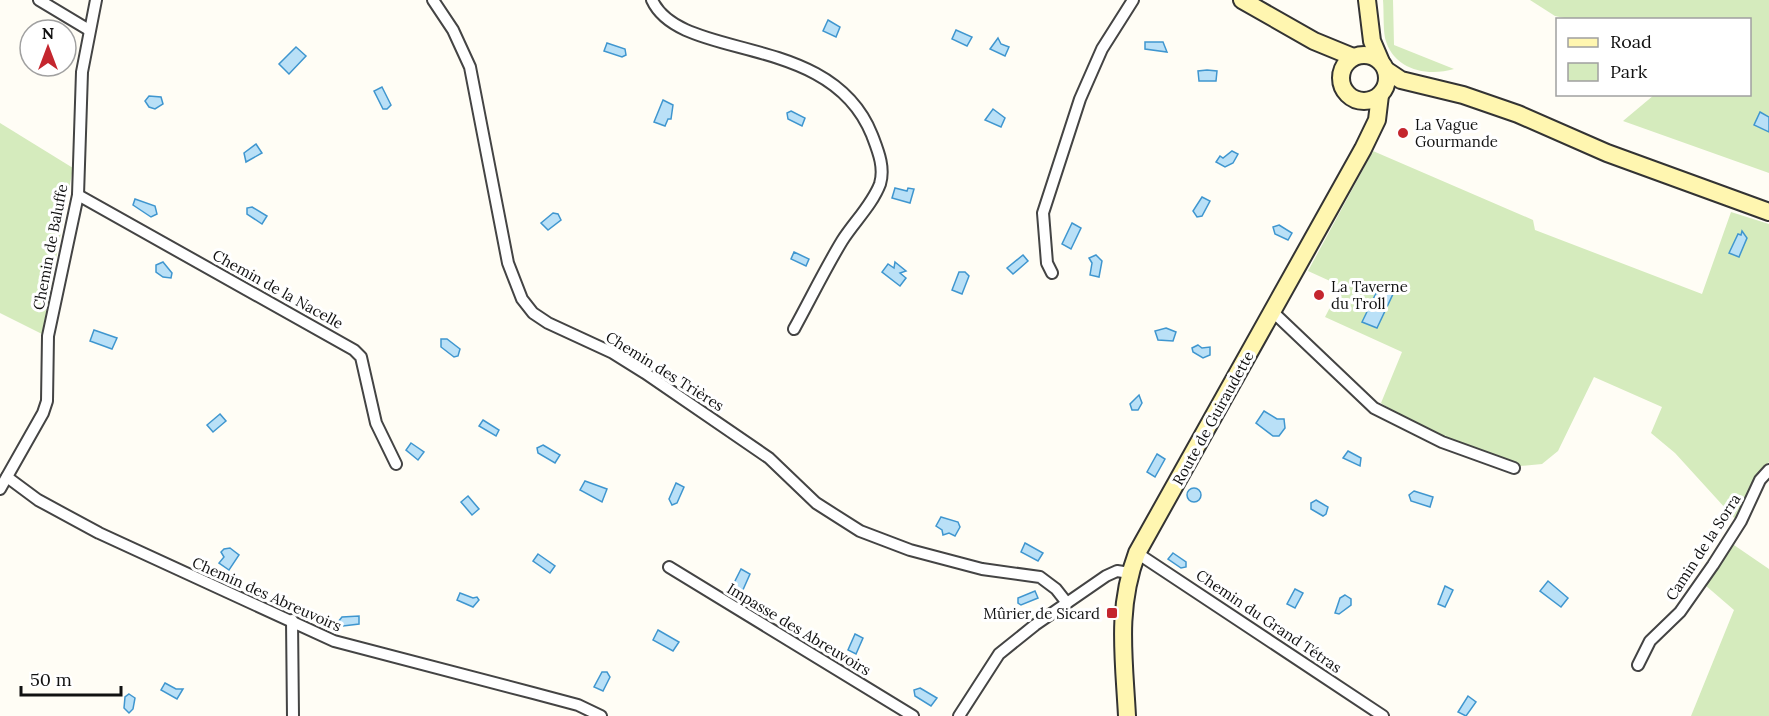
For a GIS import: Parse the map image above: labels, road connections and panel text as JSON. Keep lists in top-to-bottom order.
{
  "streets": {
    "street": [
      "Chemin de Baluffe",
      "Chemin de la Nacelle",
      "Chemin des Trières",
      "Route de Guiraudette",
      "Camin de la Sorra",
      "Chemin des Abreuvoirs",
      "Chemin du Grand Tétras",
      "Impasse des Abreuvoirs"
    ]
  },
  "crossings": [
    ["Chemin de Baluffe", "Chemin de la Nacelle"],
    ["Chemin de Baluffe", "Chemin des Abreuvoirs"],
    ["Route de Guiraudette", "Chemin du Grand Tétras"]
  ],
  "places": {
    "other": ["La Vague Gourmande", "La Taverne du Troll"],
    "transit": ["Mûrier de Sicard"]
  },
  "legend": ["Road", "Park"],
  "scale_bar": "50 m",
  "north": "top"
}
